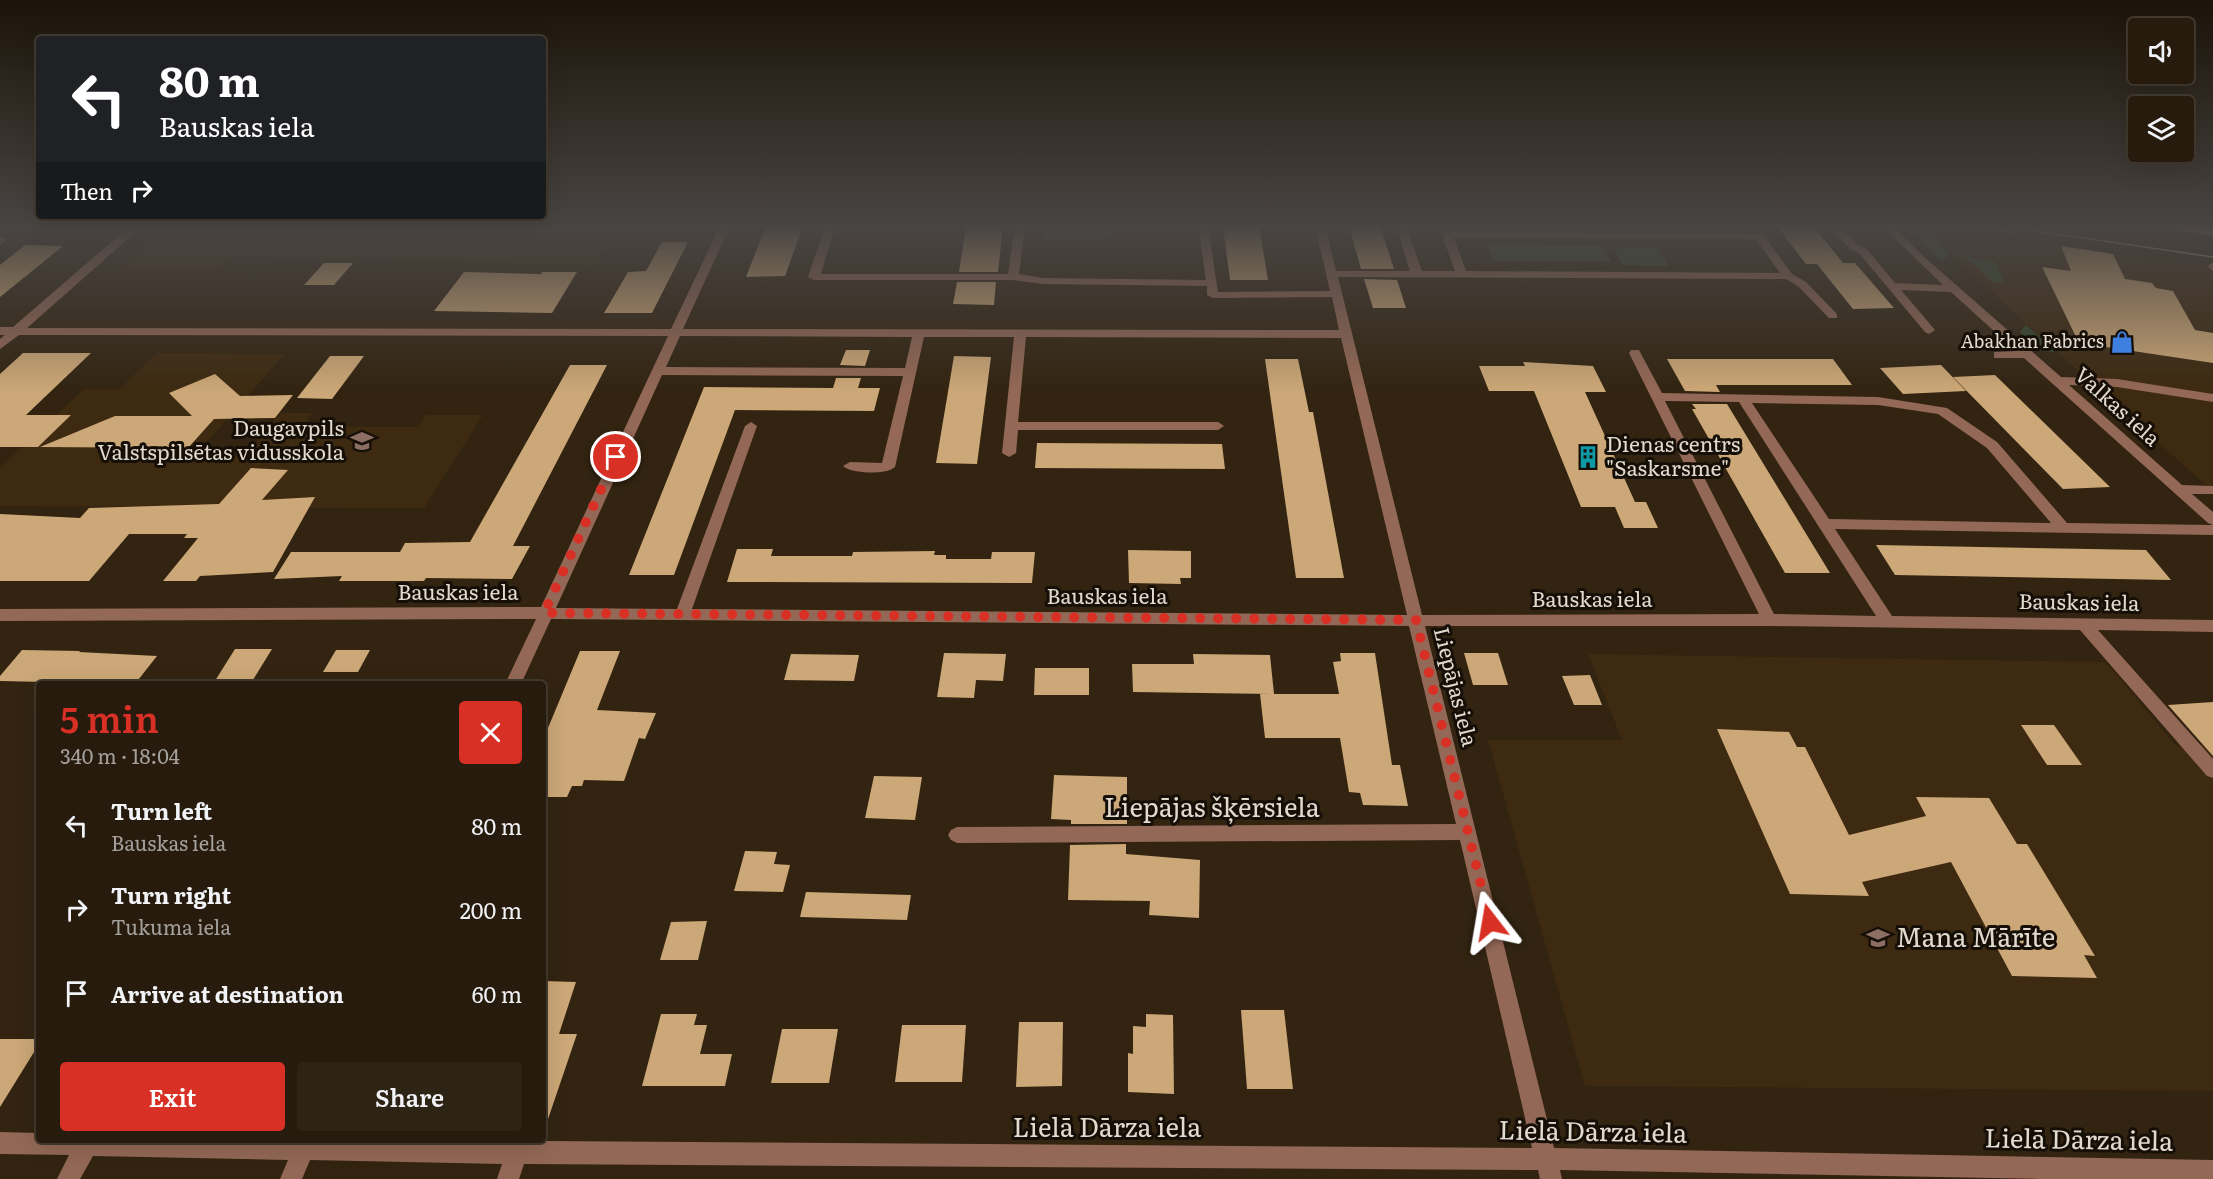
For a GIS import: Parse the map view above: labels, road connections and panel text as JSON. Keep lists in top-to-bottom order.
{
  "streets": {
    "street": [
      "Valkas iela",
      "Bauskas iela",
      "Liepājas iela",
      "Liepājas šķērsiela",
      "Lielā Dārza iela"
    ]
  },
  "crossings": [
    ["Bauskas iela", "Liepājas iela"],
    ["Liepājas iela", "Liepājas šķērsiela"],
    ["Liepājas iela", "Lielā Dārza iela"]
  ],
  "places": {
    "shop": ["Abakhan Fabrics"],
    "school or university": ["Daugavpils Valstspilsētas vidusskola", "Mana Mārīte"],
    "building": ["Dienas centrs \"Saskarsme\""]
  },
  "page": {
    "turn": ["80 m", "Bauskas iela"],
    "then": "Then",
    "heading": ["5 min", "340 m · 18:04"],
    "list": [
      {
        "name": "Turn left",
        "note": "Bauskas iela",
        "value": "80 m"
      },
      {
        "name": "Turn right",
        "note": "Tukuma iela",
        "value": "200 m"
      },
      {
        "name": "Arrive at destination",
        "value": "60 m"
      }
    ],
    "buttons": ["Exit", "Share"]
  }
}
